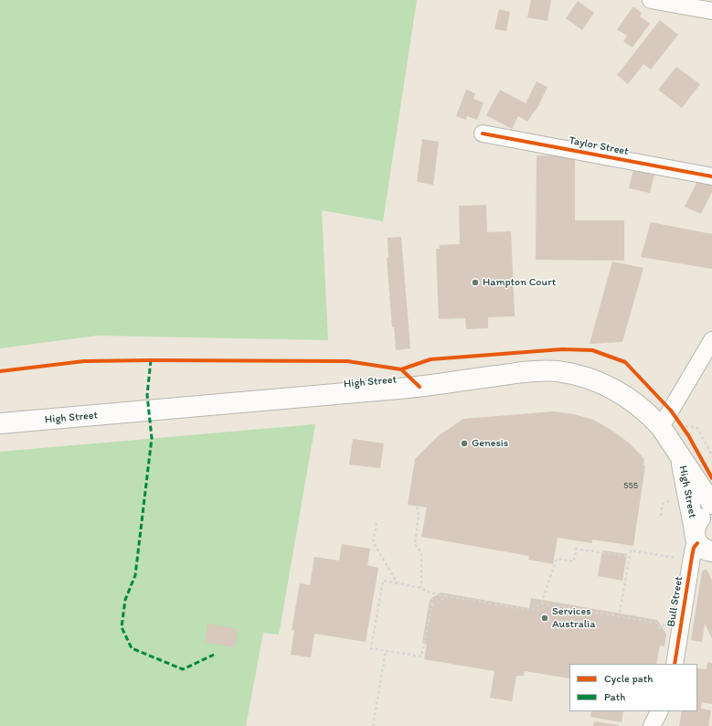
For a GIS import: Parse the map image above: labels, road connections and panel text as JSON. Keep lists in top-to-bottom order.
{
  "streets": {
    "main road": ["High Street"],
    "street": ["Taylor Street", "Bull Street"]
  },
  "crossings": [
    ["High Street", "Bull Street"]
  ],
  "places": ["Hampton Court", "Genesis", "Services Australia"],
  "house_numbers": ["555"],
  "legend": ["Cycle path", "Path"]
}
